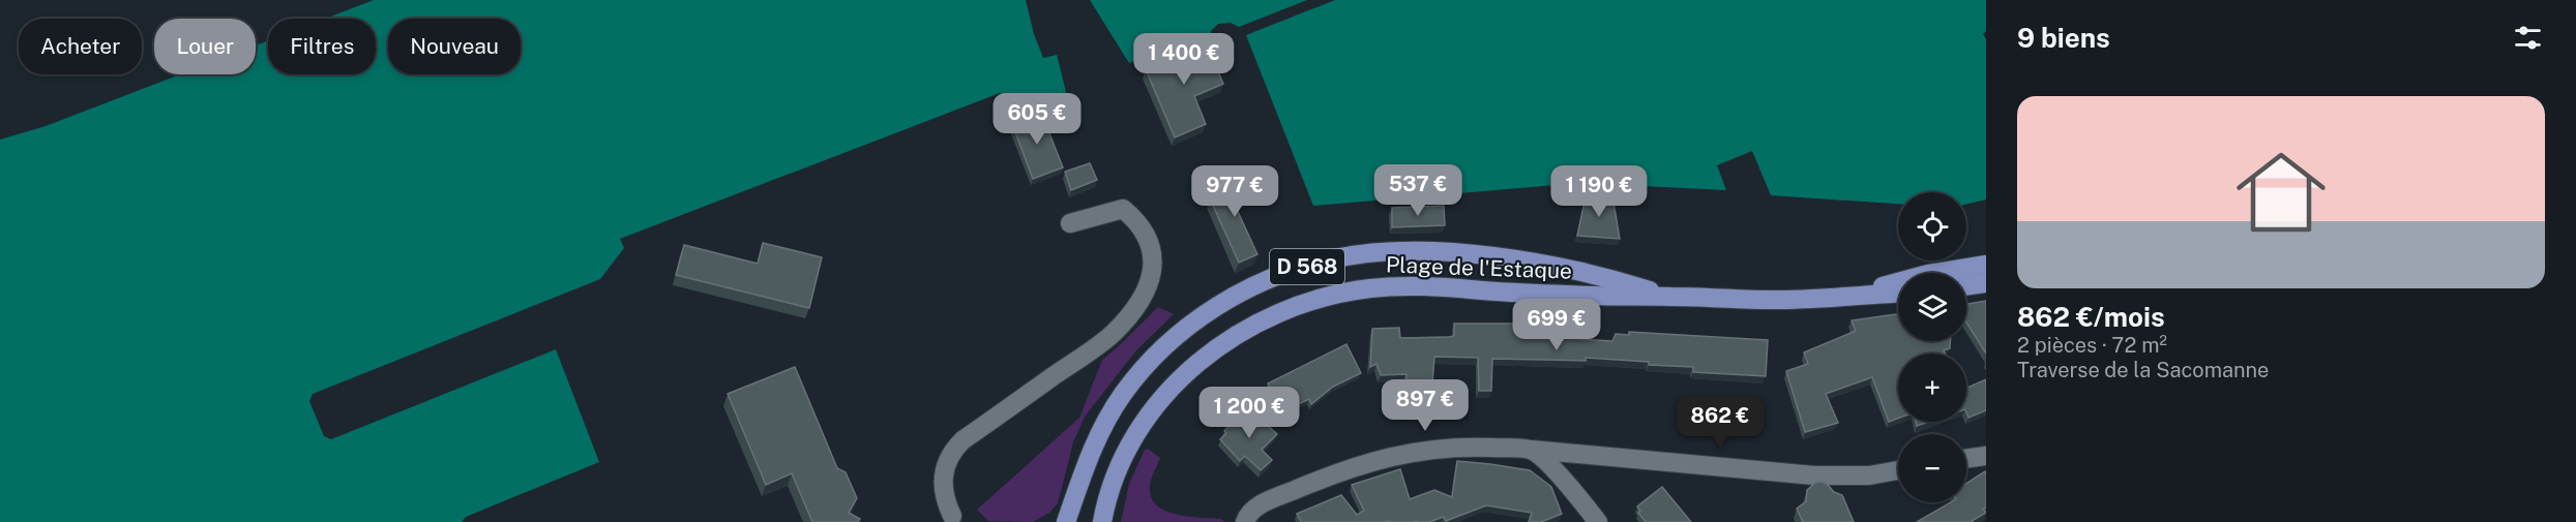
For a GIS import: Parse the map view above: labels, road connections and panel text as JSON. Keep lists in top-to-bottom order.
{
  "streets": {
    "main road": ["D 568", "Plage de l'Estaque"]
  },
  "page": {
    "heading": "9 biens",
    "chip": [
      "Acheter",
      "Louer",
      "Filtres",
      "Nouveau"
    ],
    "price": [
      "1 400 €",
      "605 €",
      "537 €",
      "977 €",
      "1 190 €",
      "699 €",
      "897 €",
      "1 200 €",
      "862 €"
    ],
    "list": [
      {
        "name": "862 €/mois",
        "note": "2 pièces · 72 m² · Traverse de la Sacomanne"
      }
    ],
    "map_buttons": ["+", "−"]
  }
}
